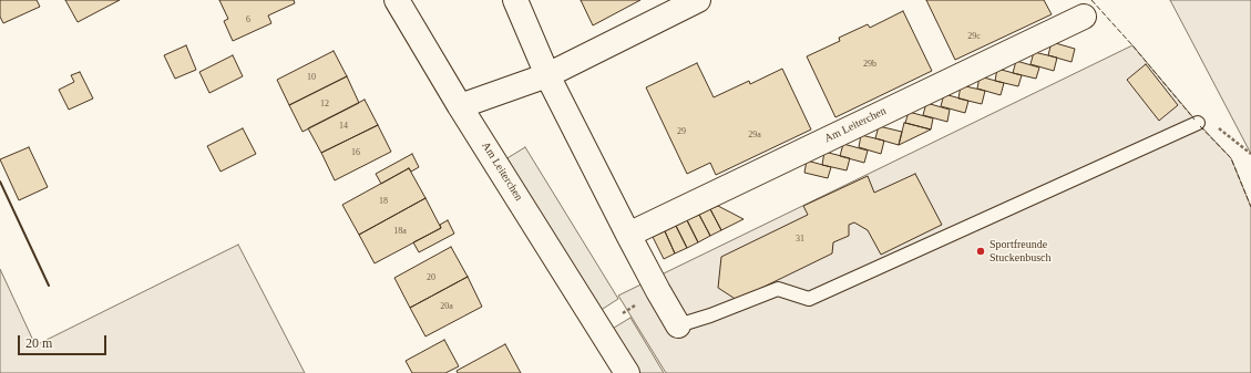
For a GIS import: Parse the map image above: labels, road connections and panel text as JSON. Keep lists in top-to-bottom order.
{
  "streets": {
    "street": ["Am Leiterchen"]
  },
  "places": ["Sportfreunde Stuckenbusch"],
  "house_numbers": [
    "6",
    "29c",
    "29b",
    "10",
    "12",
    "14",
    "29",
    "29a",
    "16",
    "18",
    "18a",
    "31",
    "20",
    "20a"
  ],
  "scale_bar": "20 m"
}
